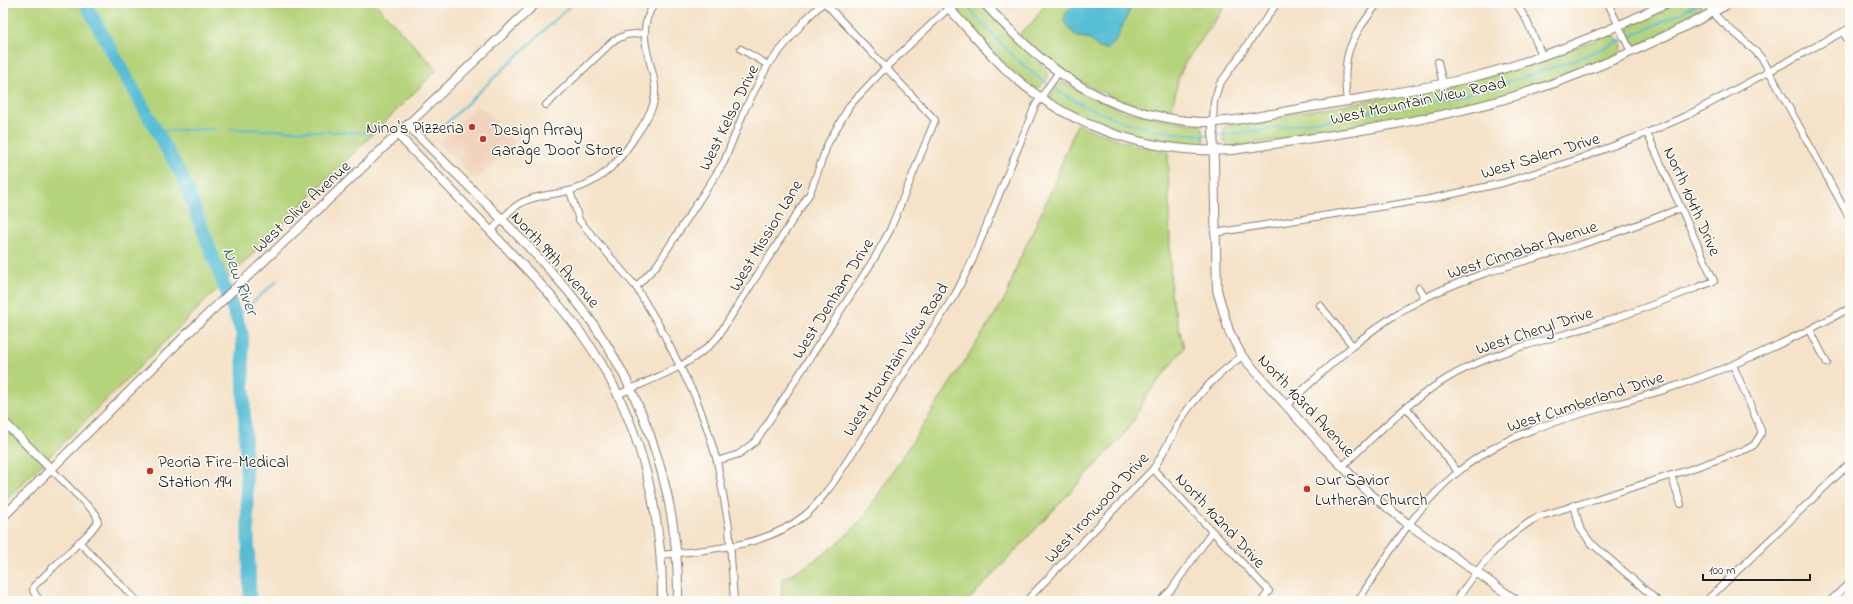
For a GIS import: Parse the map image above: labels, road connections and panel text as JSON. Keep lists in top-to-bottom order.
{
  "streets": {
    "street": [
      "West Mountain View Road",
      "West Kelso Drive",
      "West Salem Drive",
      "North 104th Drive",
      "West Olive Avenue",
      "West Mission Lane",
      "West Cinnabar Avenue",
      "North 99th Avenue",
      "West Denham Drive",
      "West Cheryl Drive",
      "West Cumberland Drive",
      "North 103rd Avenue",
      "West Ironwood Drive",
      "North 102nd Drive"
    ]
  },
  "crossings": [
    ["West Mountain View Road", "North 99th Avenue"],
    ["West Mountain View Road", "North 103rd Avenue"],
    ["West Salem Drive", "North 104th Drive"],
    ["West Salem Drive", "North 103rd Avenue"],
    ["North 104th Drive", "West Cinnabar Avenue"],
    ["North 104th Drive", "West Cheryl Drive"],
    ["West Olive Avenue", "North 99th Avenue"],
    ["West Mission Lane", "North 99th Avenue"],
    ["West Mission Lane", "West Denham Drive"],
    ["West Cinnabar Avenue", "North 103rd Avenue"],
    ["West Cheryl Drive", "North 103rd Avenue"],
    ["West Cumberland Drive", "North 103rd Avenue"],
    ["North 103rd Avenue", "West Ironwood Drive"],
    ["West Ironwood Drive", "North 102nd Drive"]
  ],
  "water": ["New River"],
  "places": [
    "Nino's Pizzeria",
    "Design Array Garage Door Store",
    "Peoria Fire-Medical Station 194",
    "Our Savior Lutheran Church"
  ],
  "scale_bar": "100 m"
}
